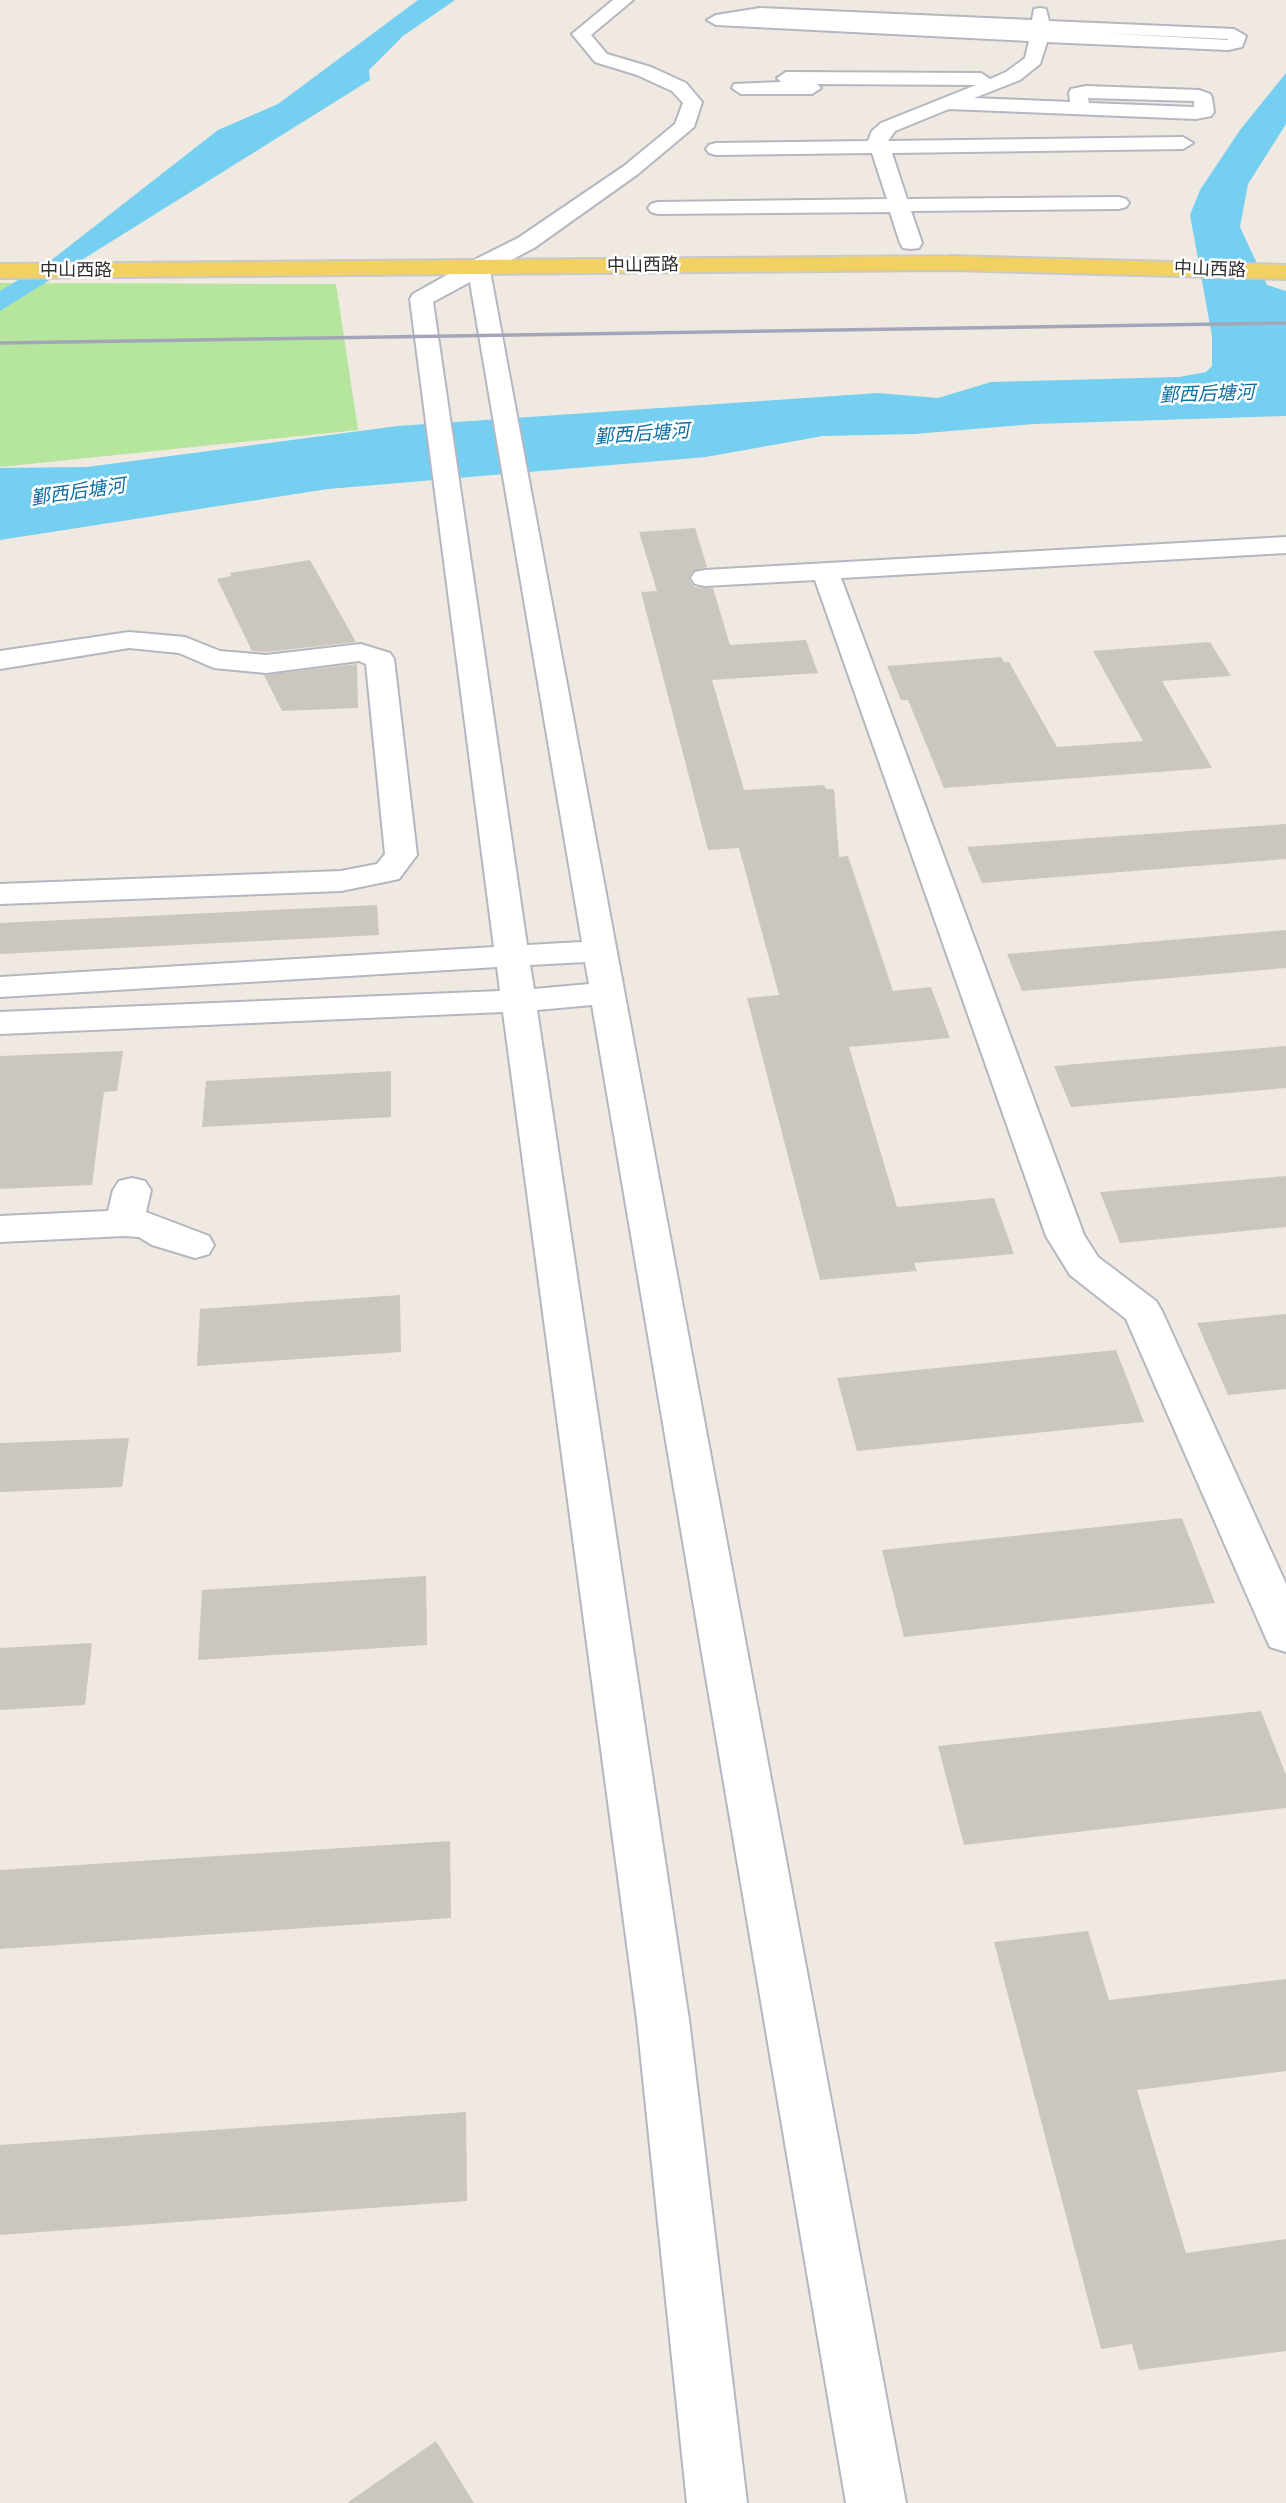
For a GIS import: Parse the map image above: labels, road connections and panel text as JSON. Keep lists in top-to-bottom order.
{
  "streets": {
    "main road": ["中山西路"]
  },
  "water": ["鄞西后塘河"]
}
